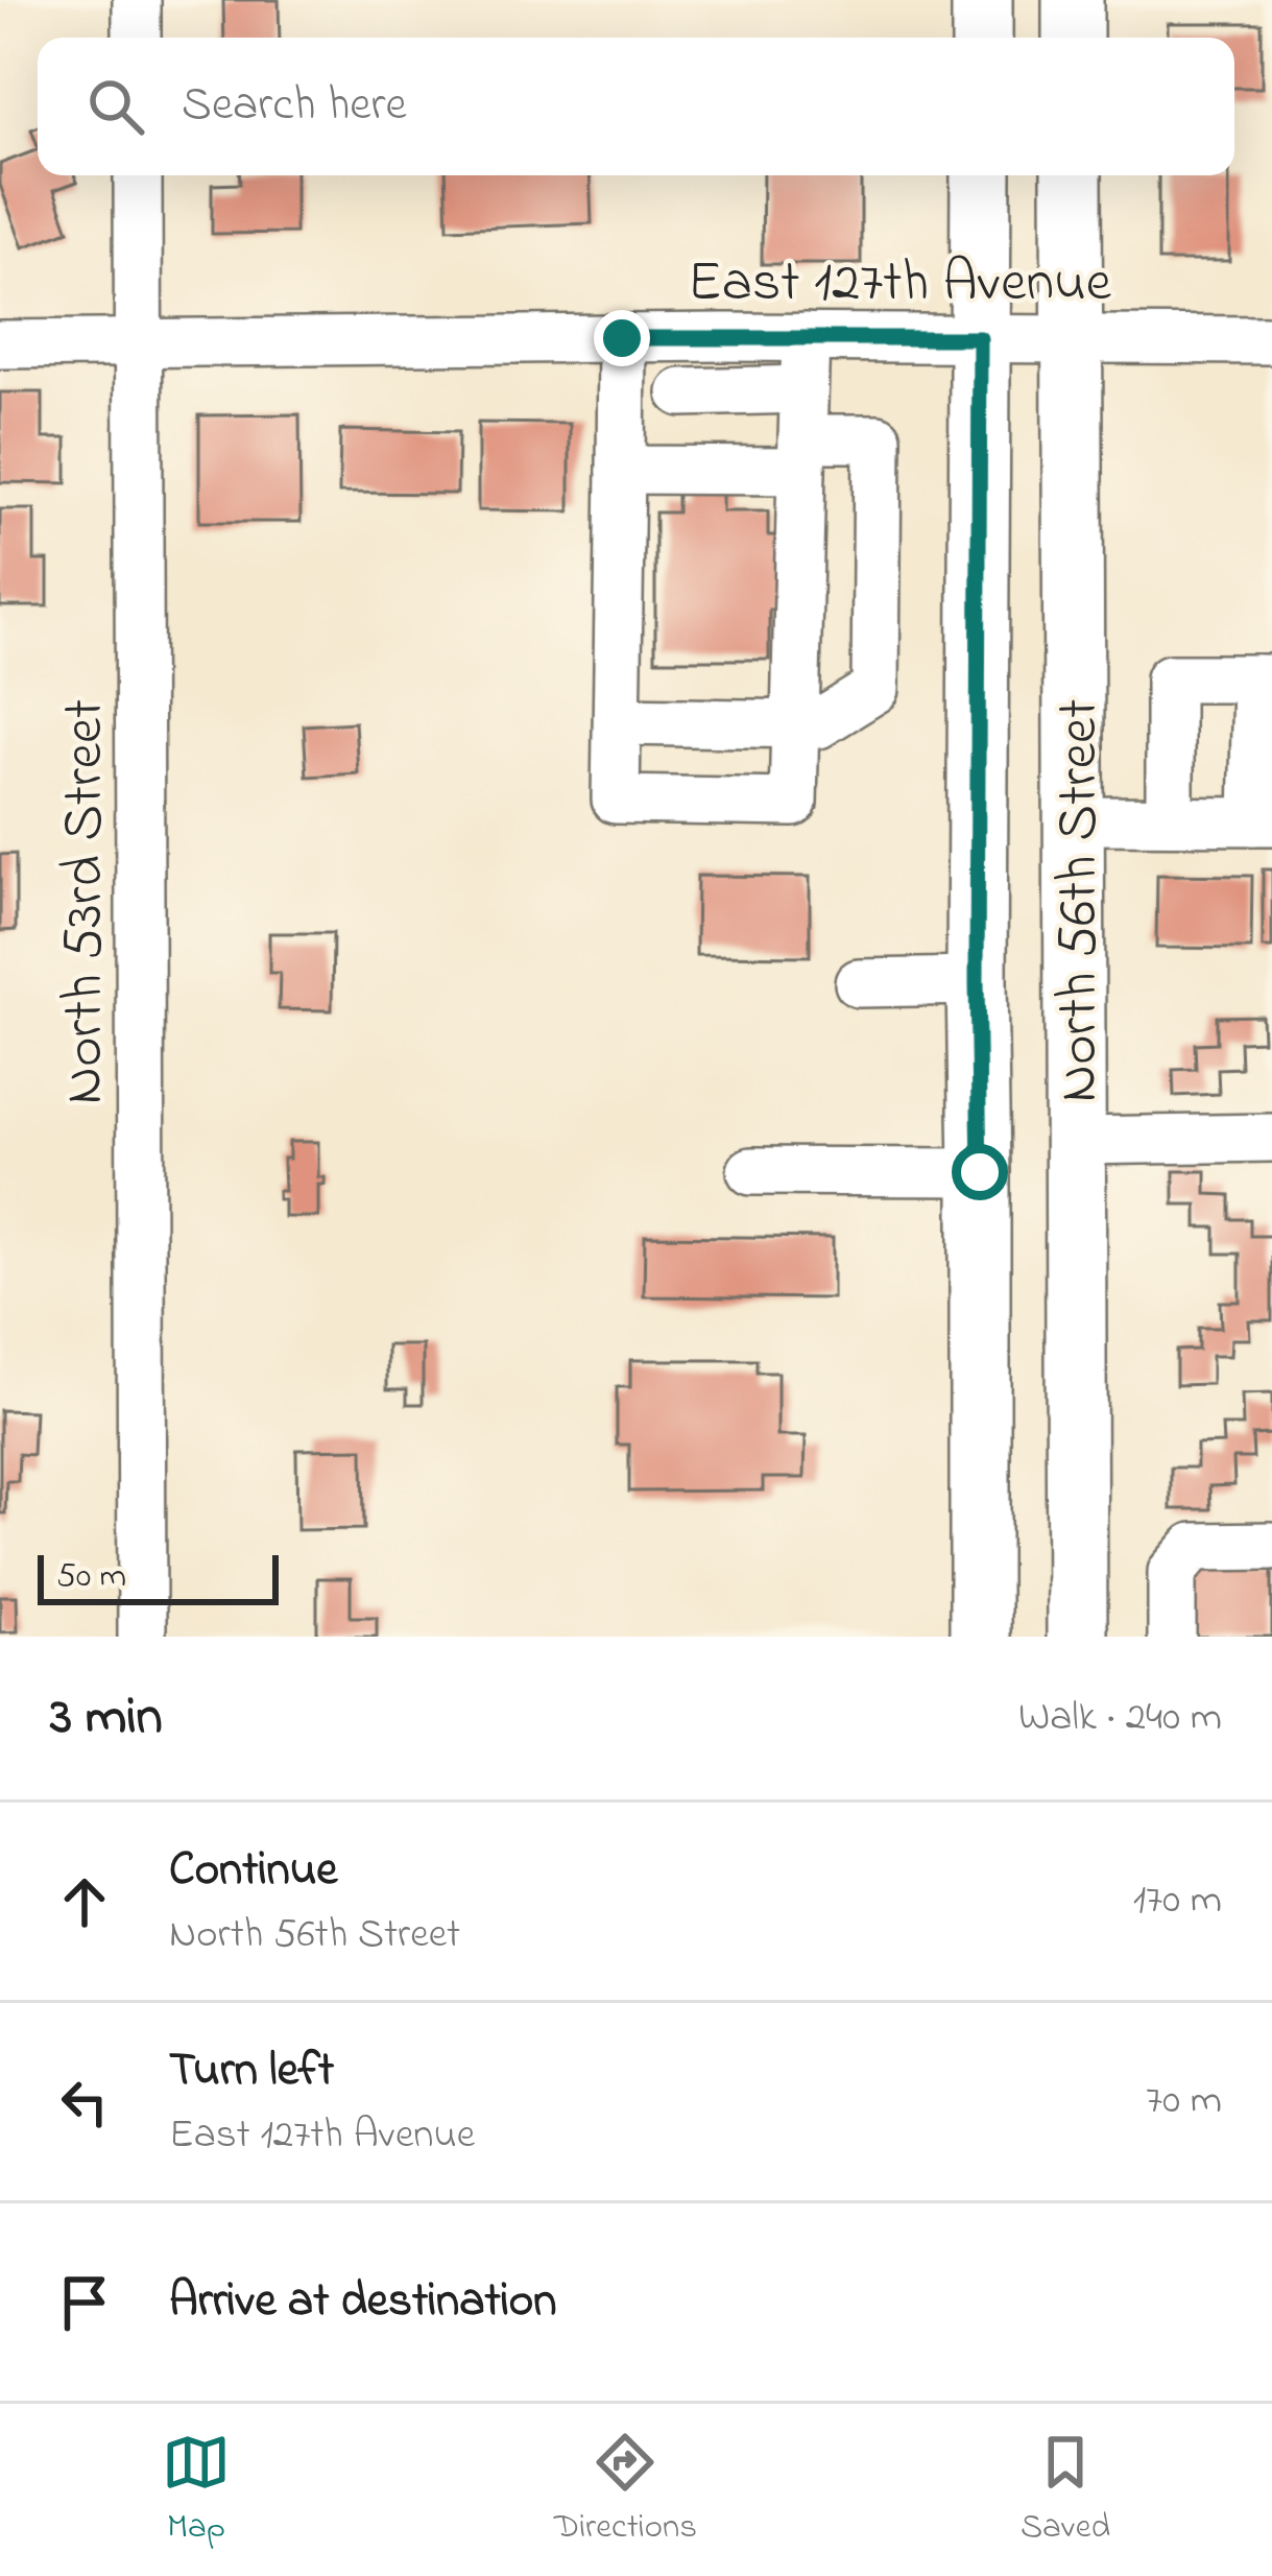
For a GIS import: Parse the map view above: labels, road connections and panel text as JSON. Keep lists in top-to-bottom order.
{
  "streets": {
    "main road": ["North 56th Street"],
    "street": ["East 127th Avenue", "North 53rd Street"]
  },
  "crossings": [
    ["East 127th Avenue", "North 56th Street"],
    ["East 127th Avenue", "North 53rd Street"]
  ],
  "scale_bar": "50 m",
  "page": {
    "search": "Search here",
    "scale": "50 m",
    "heading": ["3 min", "Walk · 240 m"],
    "list": [
      ["Continue", "North 56th Street", "170 m"],
      ["Turn left", "East 127th Avenue", "70 m"],
      "Arrive at destination"
    ],
    "nav": ["Map", "Directions", "Saved"]
  }
}
